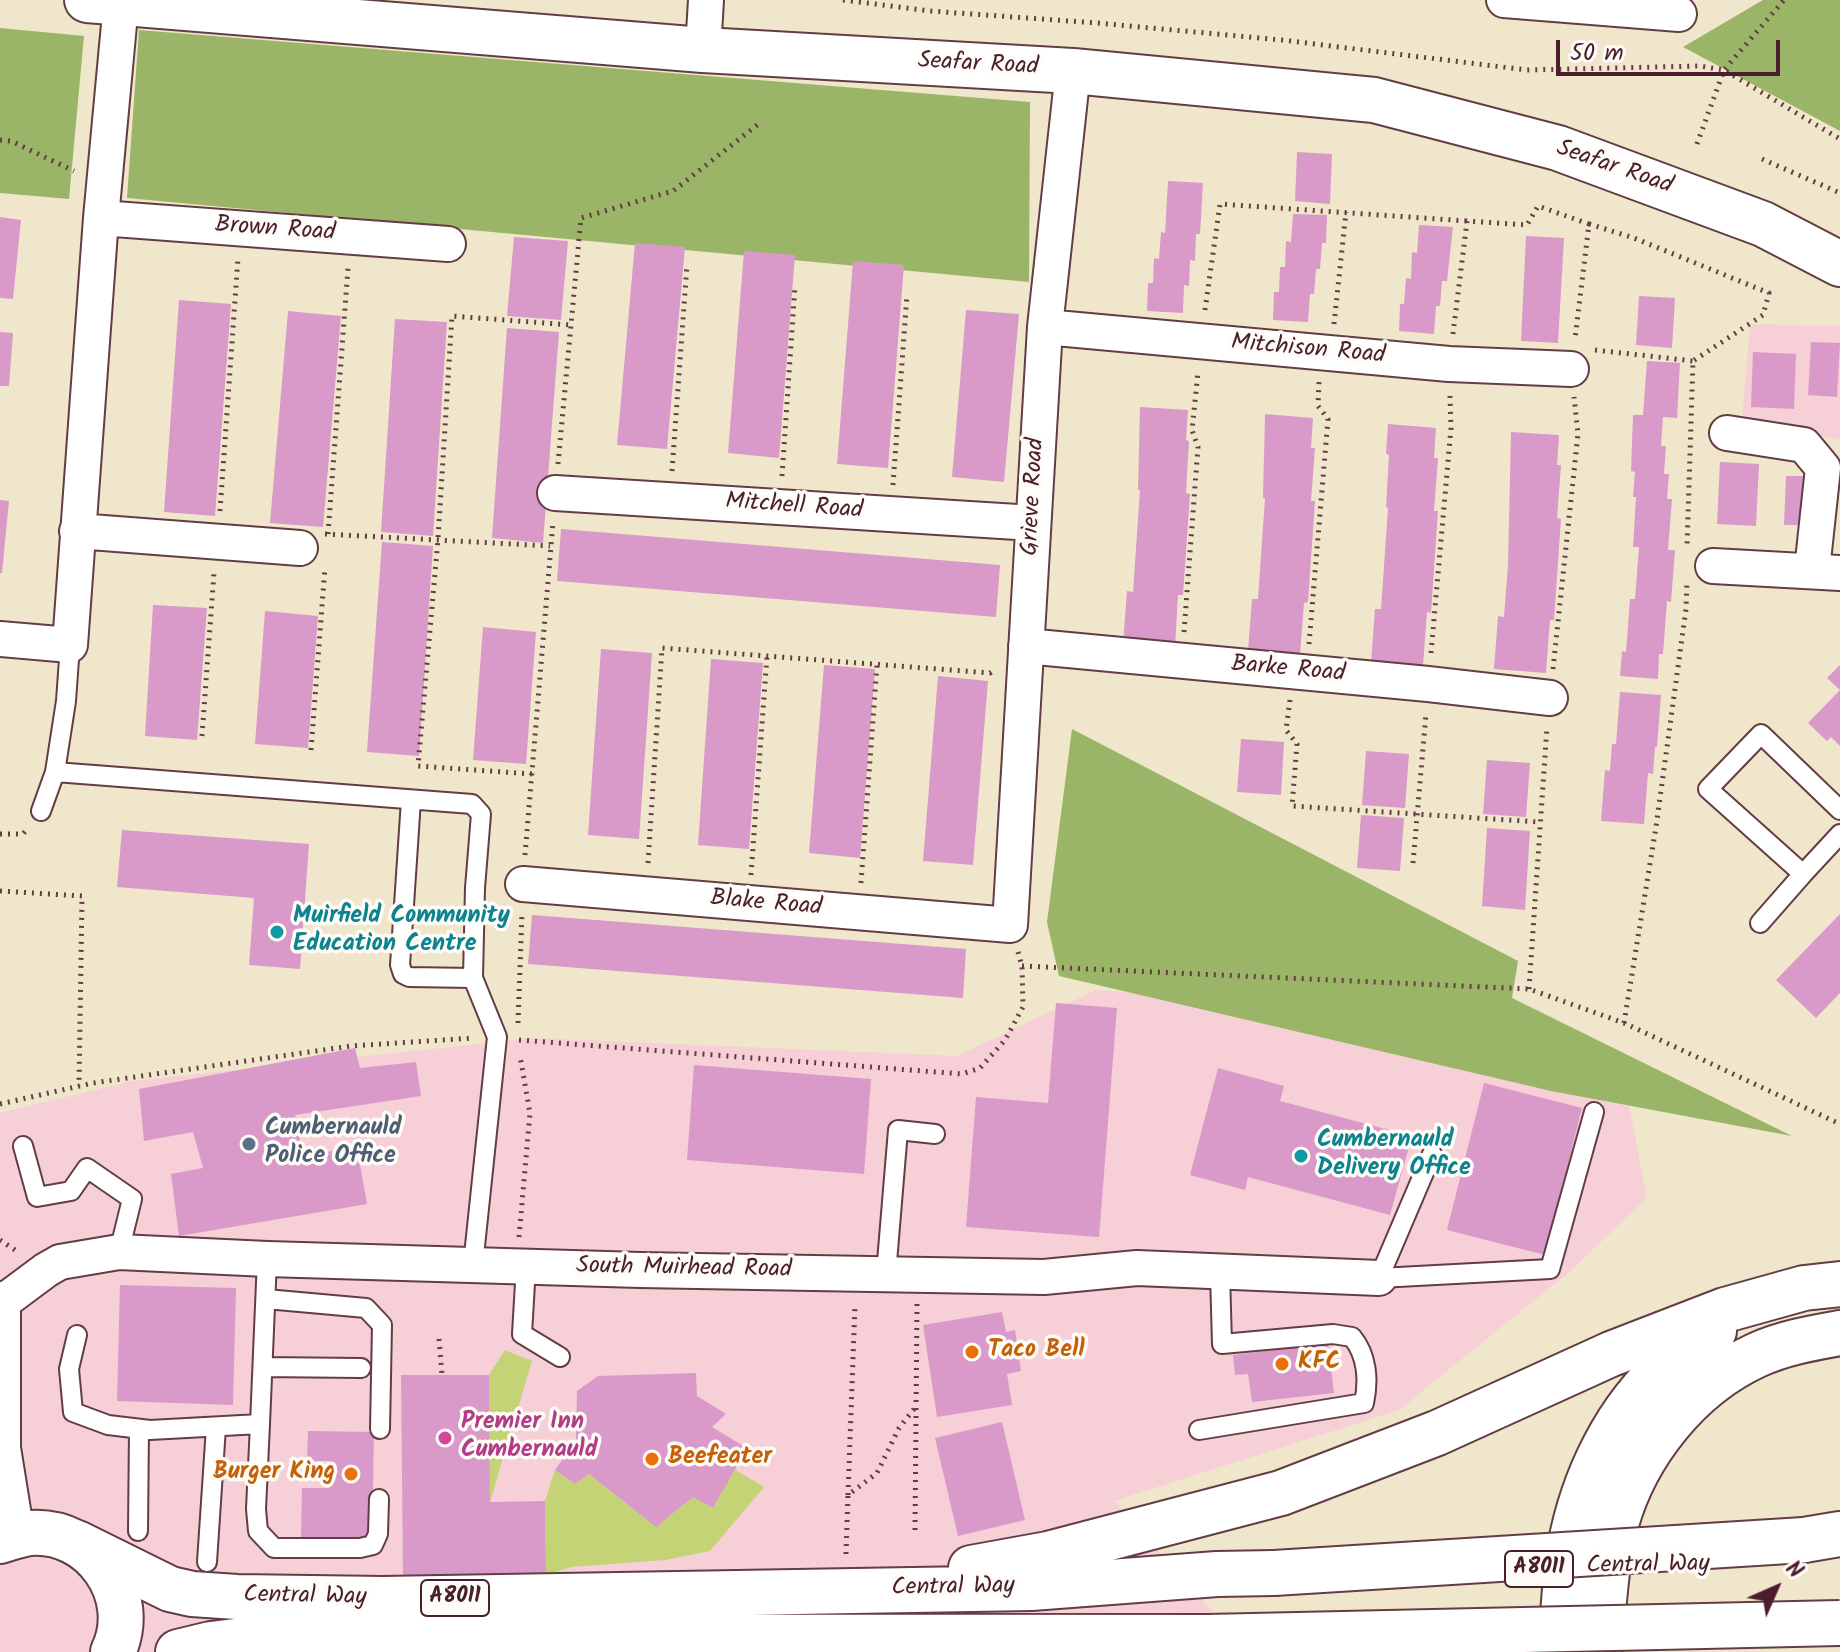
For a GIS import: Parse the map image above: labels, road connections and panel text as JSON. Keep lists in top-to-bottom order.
{
  "streets": {
    "main road": ["Seafar Road", "Central Way", "A8011"],
    "street": [
      "Brown Road",
      "Mitchison Road",
      "Grieve Road",
      "Mitchell Road",
      "Barke Road",
      "Blake Road",
      "South Muirhead Road"
    ]
  },
  "crossings": [
    ["Seafar Road", "Grieve Road"],
    ["Mitchison Road", "Grieve Road"],
    ["Grieve Road", "Mitchell Road"],
    ["Grieve Road", "Barke Road"],
    ["Grieve Road", "Blake Road"]
  ],
  "places": [
    "Muirfield Community Education Centre",
    "Cumbernauld Police Office",
    "Cumbernauld Delivery Office",
    "Taco Bell",
    "KFC",
    "Premier Inn Cumbernauld",
    "Beefeater",
    "Burger King"
  ],
  "scale_bar": "50 m",
  "north": "top right"
}
